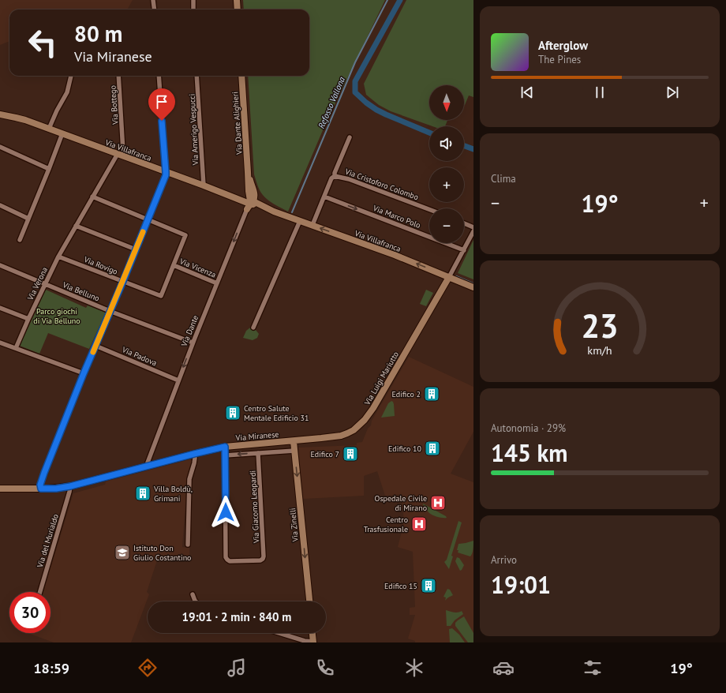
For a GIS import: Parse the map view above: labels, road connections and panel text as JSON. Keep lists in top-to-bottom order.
{
  "streets": {
    "main road": [
      "Via Dante Alighieri",
      "Via Villafranca",
      "Via Dante",
      "Via Luigi Mariutto",
      "Via Miranese",
      "Via Zinelli"
    ],
    "street": [
      "Via Bottego",
      "Via Amerigo Vespucci",
      "Via Cristoforo Colombo",
      "Via Marco Polo",
      "Via Rovigo",
      "Via Vicenza",
      "Via Verona",
      "Via Belluno",
      "Via Padova",
      "Via Giacomo Leopardi",
      "Via del Murialdo"
    ]
  },
  "crossings": [
    ["Via Bottego", "Via Villafranca"],
    ["Via Bottego", "Via Verona"],
    ["Via Dante Alighieri", "Via Villafranca"],
    ["Via Dante Alighieri", "Via Dante"],
    ["Via Amerigo Vespucci", "Via Villafranca"],
    ["Via Villafranca", "Via Verona"],
    ["Via Villafranca", "Via Dante"],
    ["Via Villafranca", "Via Luigi Mariutto"],
    ["Via Rovigo", "Via Vicenza"],
    ["Via Rovigo", "Via Verona"],
    ["Via Vicenza", "Via Verona"],
    ["Via Vicenza", "Via Dante"],
    ["Via Verona", "Via Belluno"],
    ["Via Belluno", "Via Dante"],
    ["Via Dante", "Via Padova"],
    ["Via Dante", "Via Miranese"],
    ["Via Luigi Mariutto", "Via Miranese"],
    ["Via Luigi Mariutto", "Via Zinelli"],
    ["Via Miranese", "Via Zinelli"],
    ["Via Miranese", "Via del Murialdo"]
  ],
  "one_way": ["Via Marco Polo", "Via Dante", "Via Zinelli"],
  "water": ["Refosso Vallona"],
  "parks": ["Parco giochi di Via Belluno"],
  "places": {
    "building": [
      "Edifico 2",
      "Centro Salute Mentale Edificio 31",
      "Edifico 10",
      "Edifico 7",
      "Villa Boldù, Grimani",
      "Edifico 15"
    ],
    "hospital": ["Ospedale Civile di Mirano", "Centro Trasfusionale"],
    "school or university": ["Istituto Don Giulio Costantino"]
  },
  "north": "bottom",
  "page": {
    "turn": ["80 m", "Via Miranese"],
    "song": ["Afterglow", "The Pines"],
    "map_buttons": ["+", "−"],
    "tile": [
      "Clima",
      ["Autonomia · 29%", "145 km"],
      ["Arrivo", "19:01"]
    ],
    "heat": ["−", "19°", "+"],
    "limit": "30",
    "trip": "19:01 · 2 min · 840 m",
    "tabs": ["18:59", "19°"],
    "gauge": ["23", "km/h"]
  }
}
